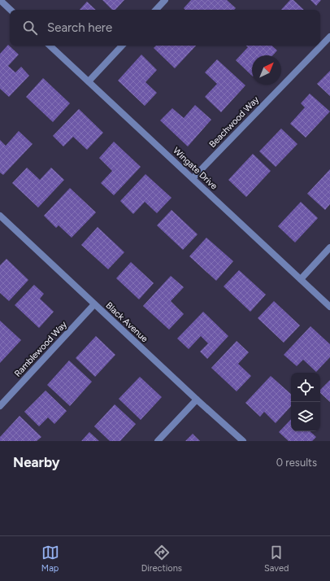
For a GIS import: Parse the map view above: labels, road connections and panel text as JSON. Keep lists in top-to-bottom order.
{
  "streets": {
    "street": [
      "Beachwood Way",
      "Wingate Drive",
      "Black Avenue",
      "Ramblewood Way"
    ]
  },
  "crossings": [
    ["Beachwood Way", "Wingate Drive"],
    ["Black Avenue", "Ramblewood Way"]
  ],
  "north": "top right",
  "page": {
    "search": "Search here",
    "heading": ["Nearby", "0 results"],
    "nav": ["Map", "Directions", "Saved"]
  }
}
